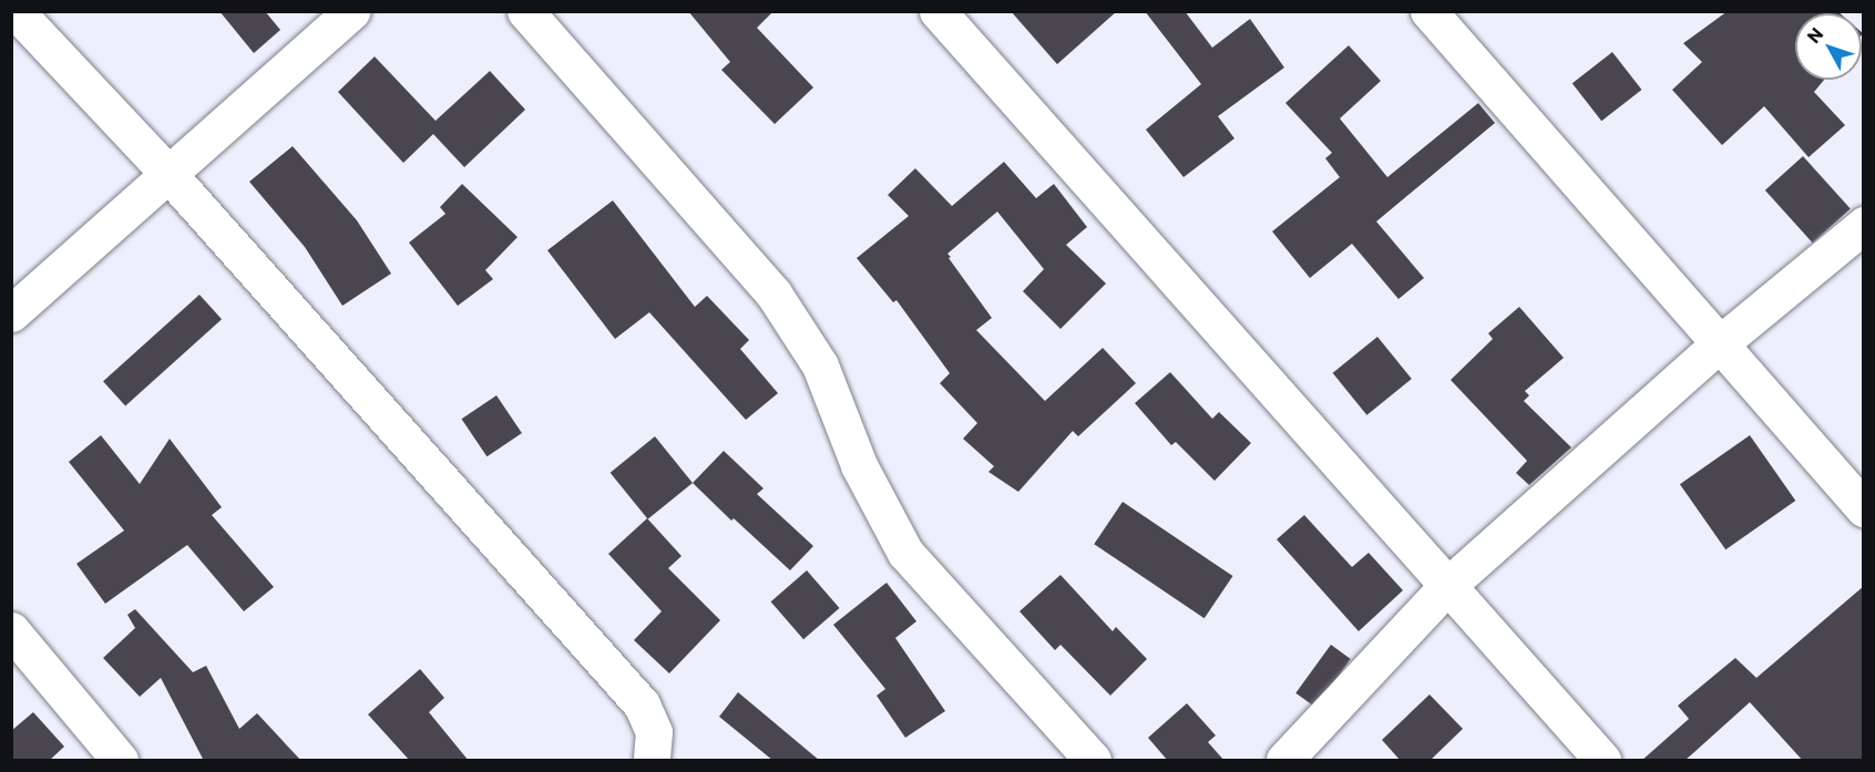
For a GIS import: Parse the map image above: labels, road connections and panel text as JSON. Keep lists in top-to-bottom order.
{
  "north": "top left"
}
